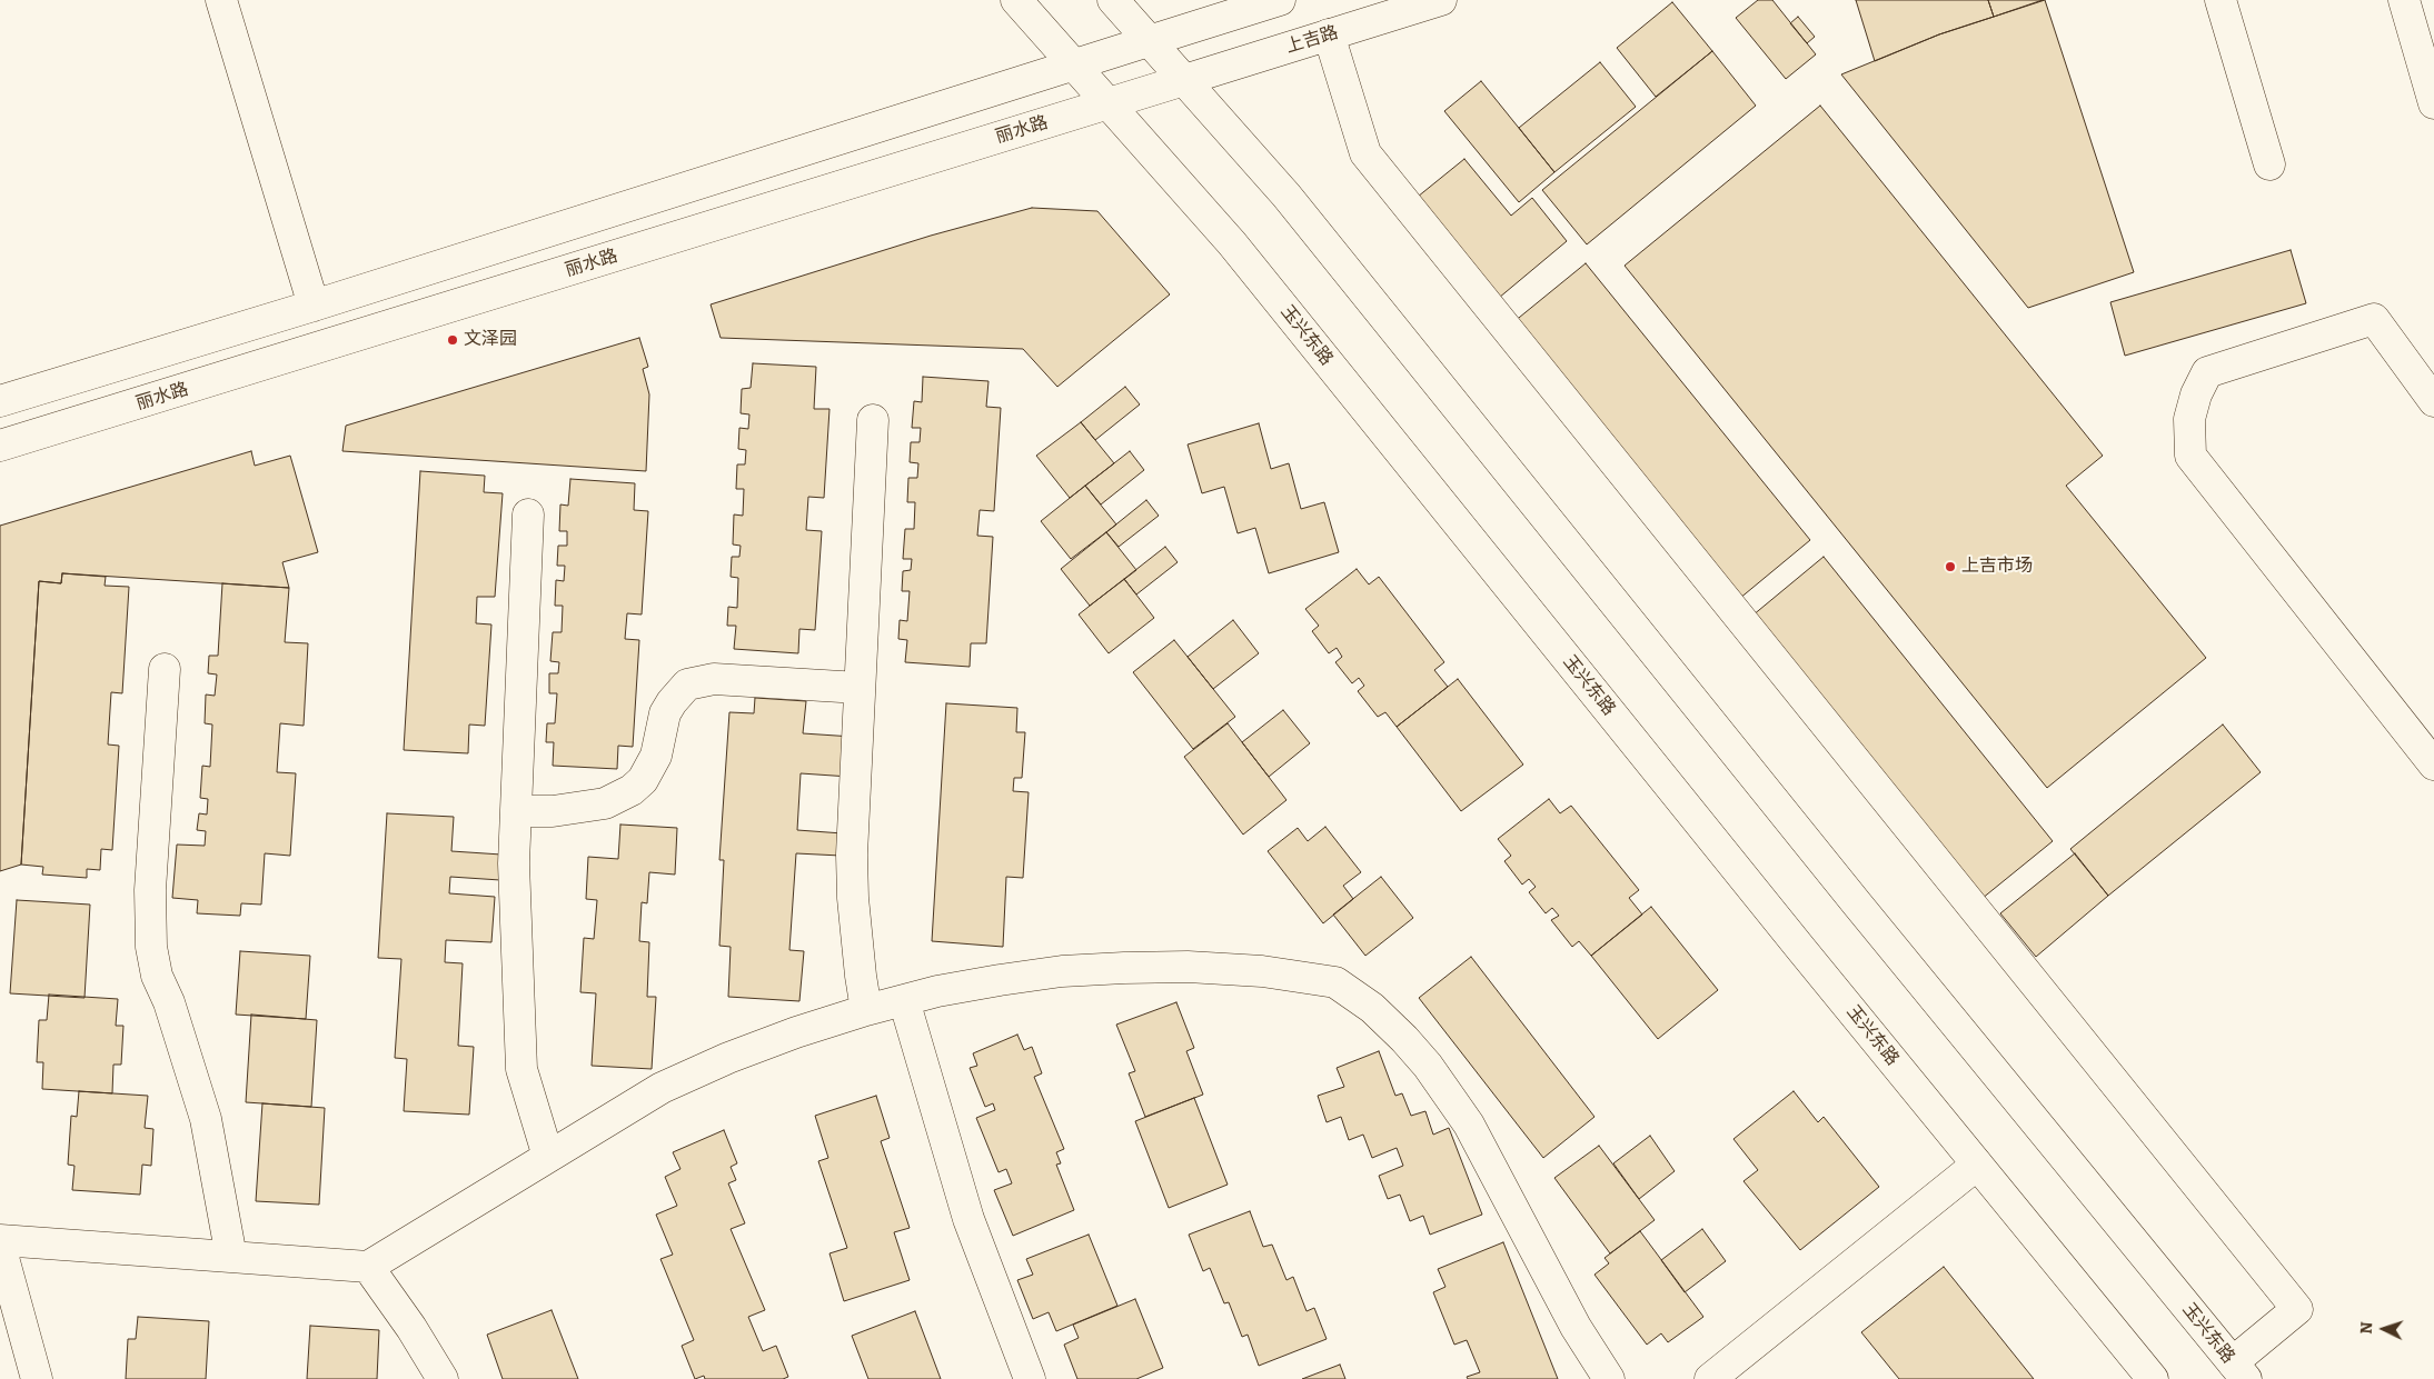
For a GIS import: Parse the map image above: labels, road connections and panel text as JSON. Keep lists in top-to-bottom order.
{
  "streets": {
    "main road": ["上吉路", "丽水路", "玉兴东路"]
  },
  "crossings": [
    ["上吉路", "丽水路"],
    ["上吉路", "玉兴东路"],
    ["丽水路", "玉兴东路"]
  ],
  "places": ["文泽园", "上吉市场"],
  "north": "left"
}
